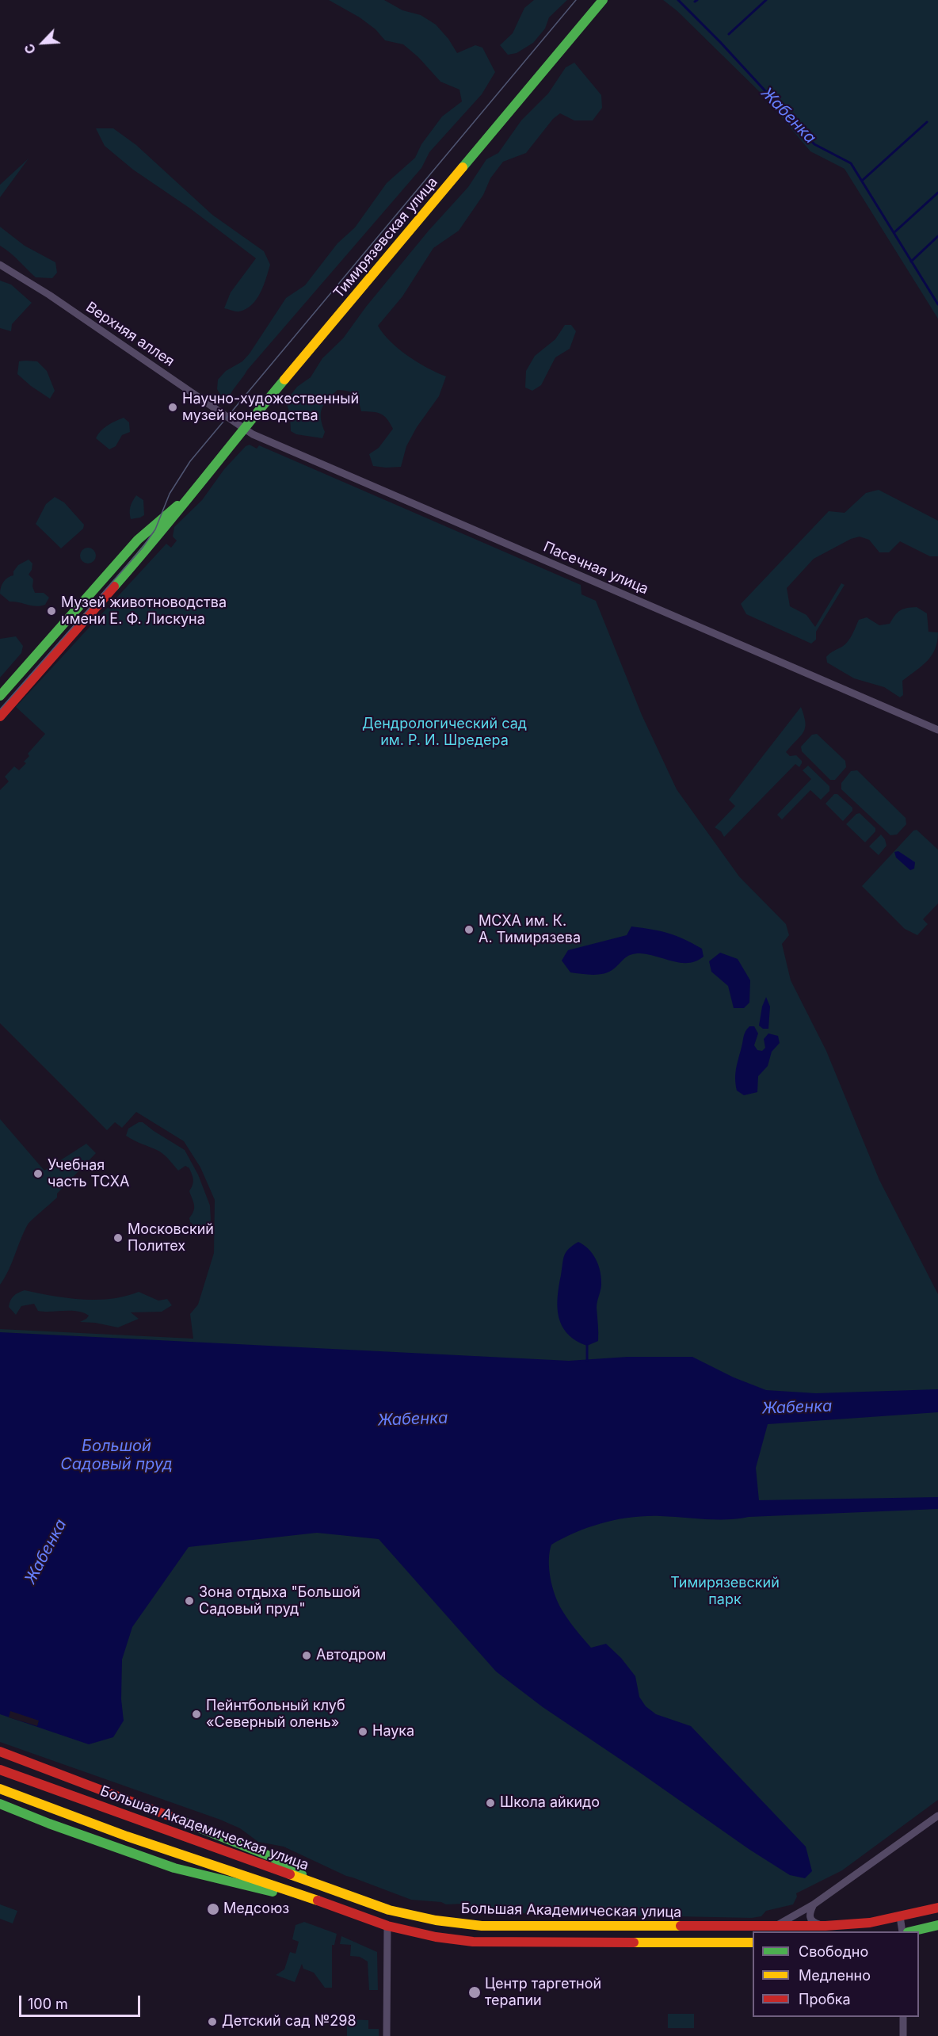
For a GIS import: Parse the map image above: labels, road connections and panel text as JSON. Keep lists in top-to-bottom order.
{
  "streets": {
    "main road": ["Тимирязевская улица", "Большая Академическая улица"],
    "street": ["Верхняя аллея", "Пасечная улица"]
  },
  "crossings": [
    ["Тимирязевская улица", "Верхняя аллея"],
    ["Тимирязевская улица", "Пасечная улица"],
    ["Верхняя аллея", "Пасечная улица"]
  ],
  "water": ["Жабенка", "Большой Садовый пруд"],
  "parks": ["Дендрологический сад им. Р. И. Шредера", "Тимирязевский парк"],
  "places": [
    "Научно-художественный музей коневодства",
    "Музей животноводства имени Е. Ф. Лискуна",
    "МСХА им. К. А. Тимирязева",
    "Учебная часть ТСХА",
    "Московский Политех",
    "Зона отдыха \"Большой Садовый пруд\"",
    "Автодром",
    "Пейнтбольный клуб «Северный олень»",
    "Наука",
    "Школа айкидо",
    "Медсоюз",
    "Центр таргетной терапии",
    "Детский сад №298"
  ],
  "legend": ["Свободно", "Медленно", "Пробка"],
  "scale_bar": "100 m",
  "north": "bottom left"
}
